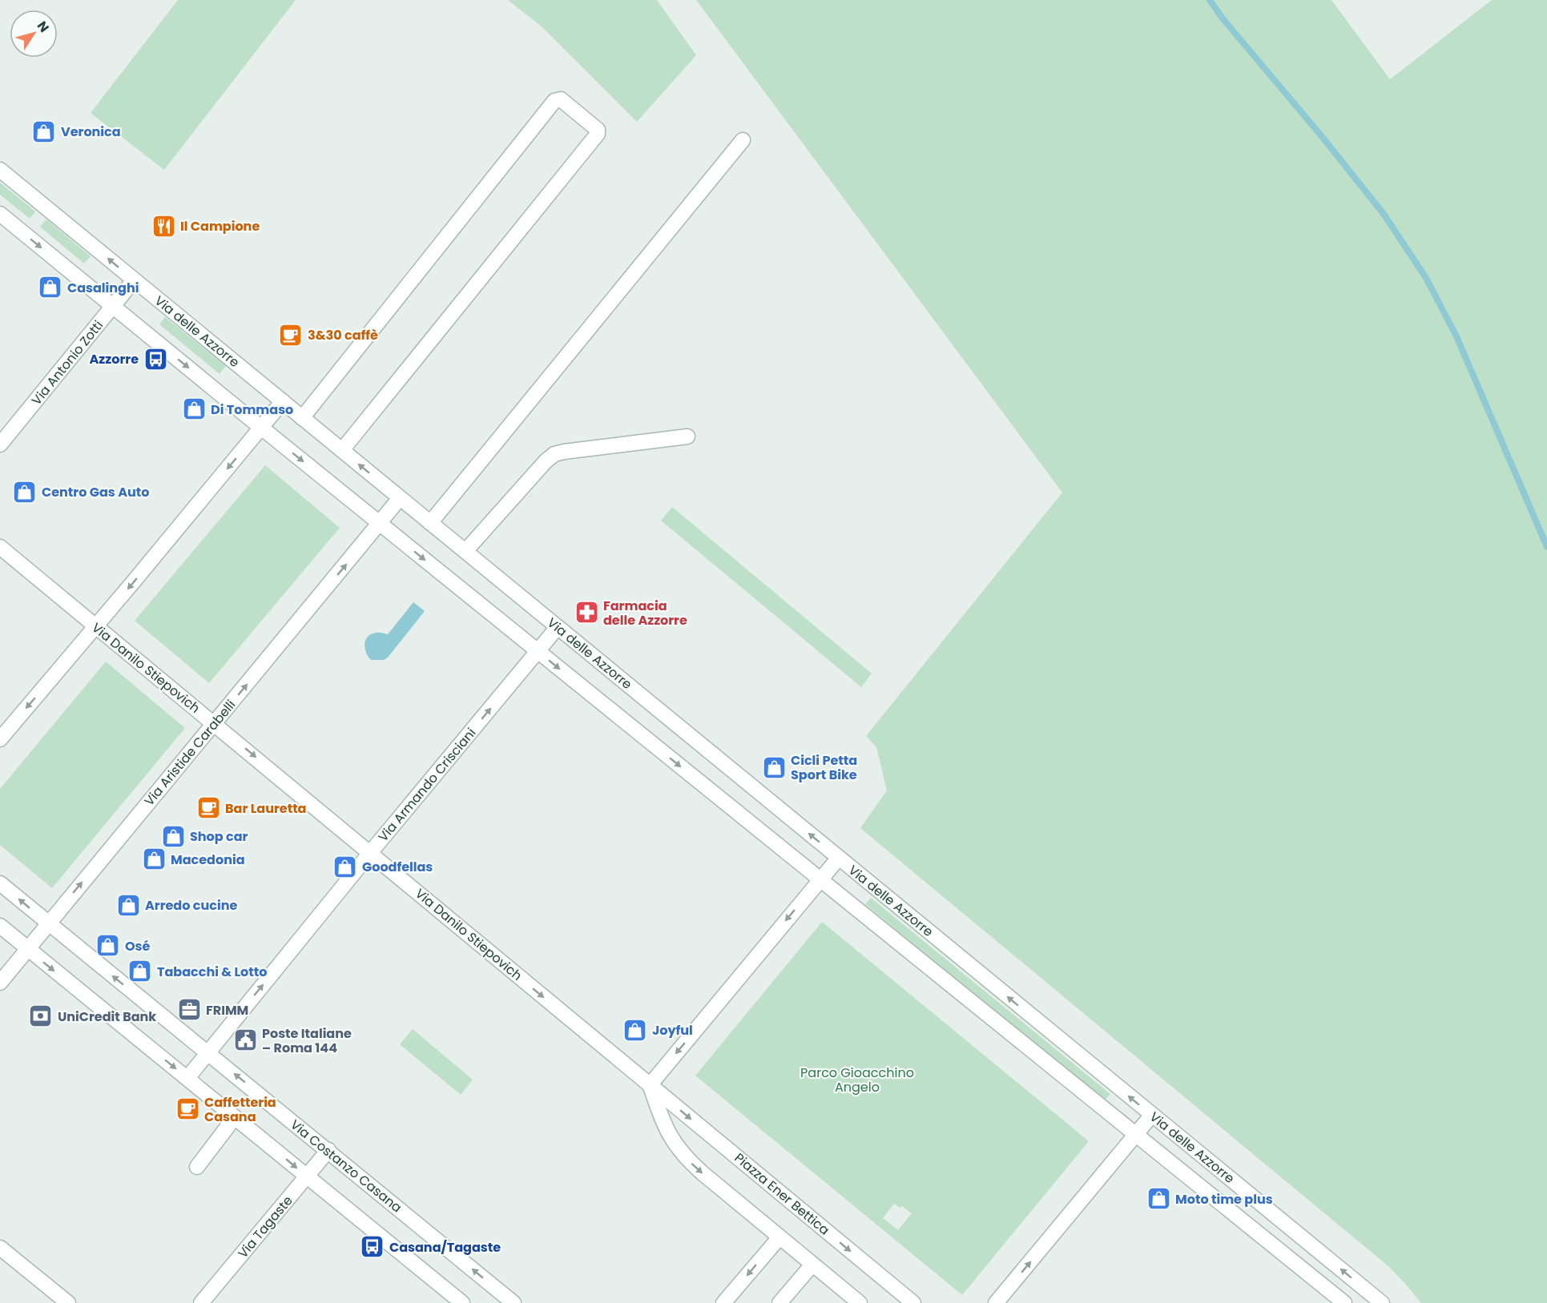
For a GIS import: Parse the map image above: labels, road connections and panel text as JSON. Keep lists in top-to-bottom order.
{
  "streets": {
    "street": [
      "Via delle Azzorre",
      "Via Antonio Zotti",
      "Via Danilo Stiepovich",
      "Via Aristide Carabelli",
      "Via Armando Crisciani",
      "Via Costanzo Casana",
      "Piazza Ener Bettica",
      "Via Tagaste"
    ]
  },
  "crossings": [
    ["Via delle Azzorre", "Via Antonio Zotti"],
    ["Via delle Azzorre", "Via Aristide Carabelli"],
    ["Via delle Azzorre", "Via Armando Crisciani"],
    ["Via Danilo Stiepovich", "Via Aristide Carabelli"],
    ["Via Danilo Stiepovich", "Via Armando Crisciani"],
    ["Via Danilo Stiepovich", "Piazza Ener Bettica"],
    ["Via Aristide Carabelli", "Via Costanzo Casana"],
    ["Via Armando Crisciani", "Via Costanzo Casana"],
    ["Via Costanzo Casana", "Via Tagaste"]
  ],
  "one_way": ["Via Danilo Stiepovich", "Via Aristide Carabelli", "Via Armando Crisciani"],
  "parks": ["Parco Gioacchino Angelo"],
  "places": {
    "shop": [
      "Veronica",
      "Casalinghi",
      "Di Tommaso",
      "Centro Gas Auto",
      "Cicli Petta Sport Bike",
      "Shop car",
      "Macedonia",
      "Goodfellas",
      "Arredo cucine",
      "Osé",
      "Tabacchi & Lotto",
      "Joyful",
      "Moto time plus"
    ],
    "restaurant": ["Il Campione"],
    "cafe": ["3&30 caffè", "Bar Lauretta", "Caffetteria Casana"],
    "bus stop": ["Azzorre", "Casana/Tagaste"],
    "pharmacy": ["Farmacia delle Azzorre"],
    "office": ["FRIMM"],
    "bank": ["UniCredit Bank"],
    "public building": ["Poste Italiane – Roma 144"]
  },
  "north": "top right"
}
